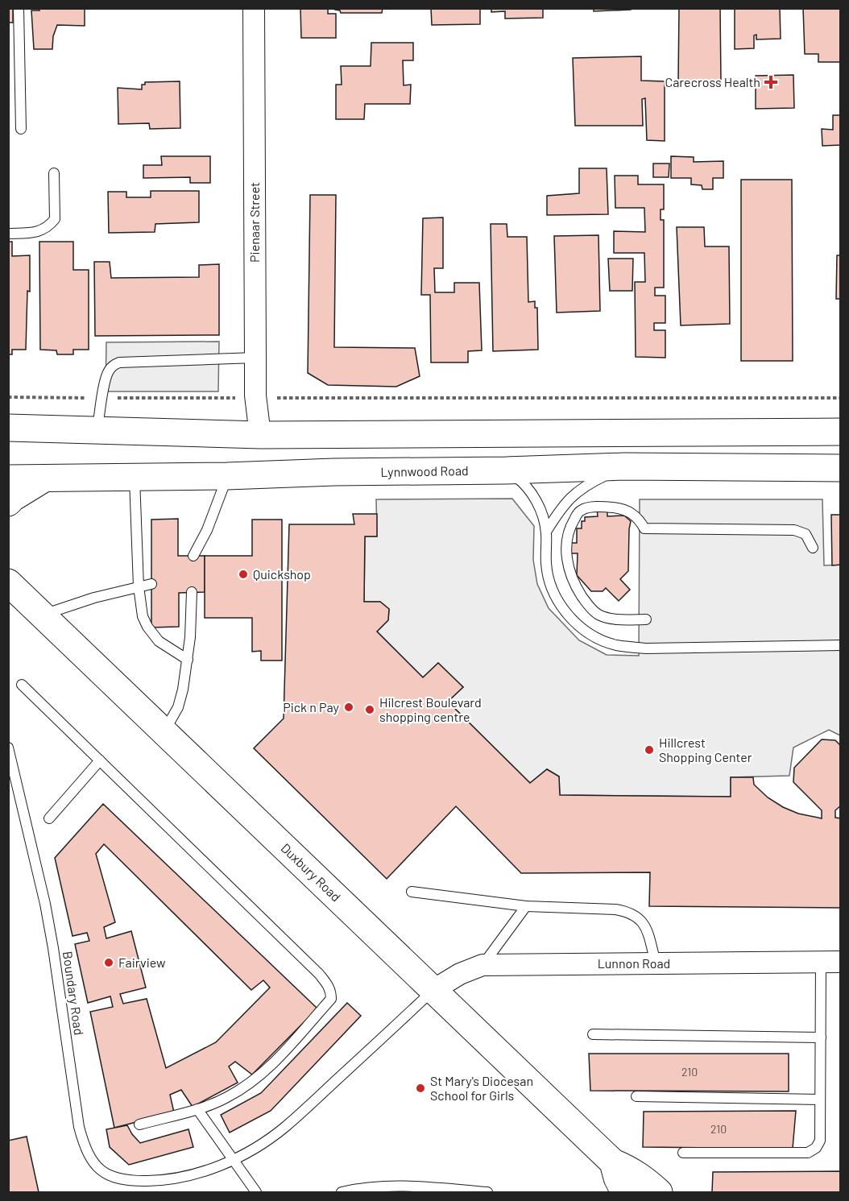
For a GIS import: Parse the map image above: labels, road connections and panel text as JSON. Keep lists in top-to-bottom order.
{
  "streets": {
    "main road": ["Lynnwood Road", "Duxbury Road"],
    "street": ["Pienaar Street", "Lunnon Road"],
    "lane": ["Boundary Road"]
  },
  "crossings": [
    ["Duxbury Road", "Lunnon Road"],
    ["Duxbury Road", "Boundary Road"],
    ["Lunnon Road", "Boundary Road"]
  ],
  "places": {
    "health": ["Carecross Health"],
    "other": [
      "Quickshop",
      "Pick n Pay",
      "Hilcrest Boulevard shopping centre",
      "Hillcrest Shopping Center",
      "Fairview",
      "St Mary's Diocesan School for Girls"
    ]
  },
  "house_numbers": ["210", "210"]
}
